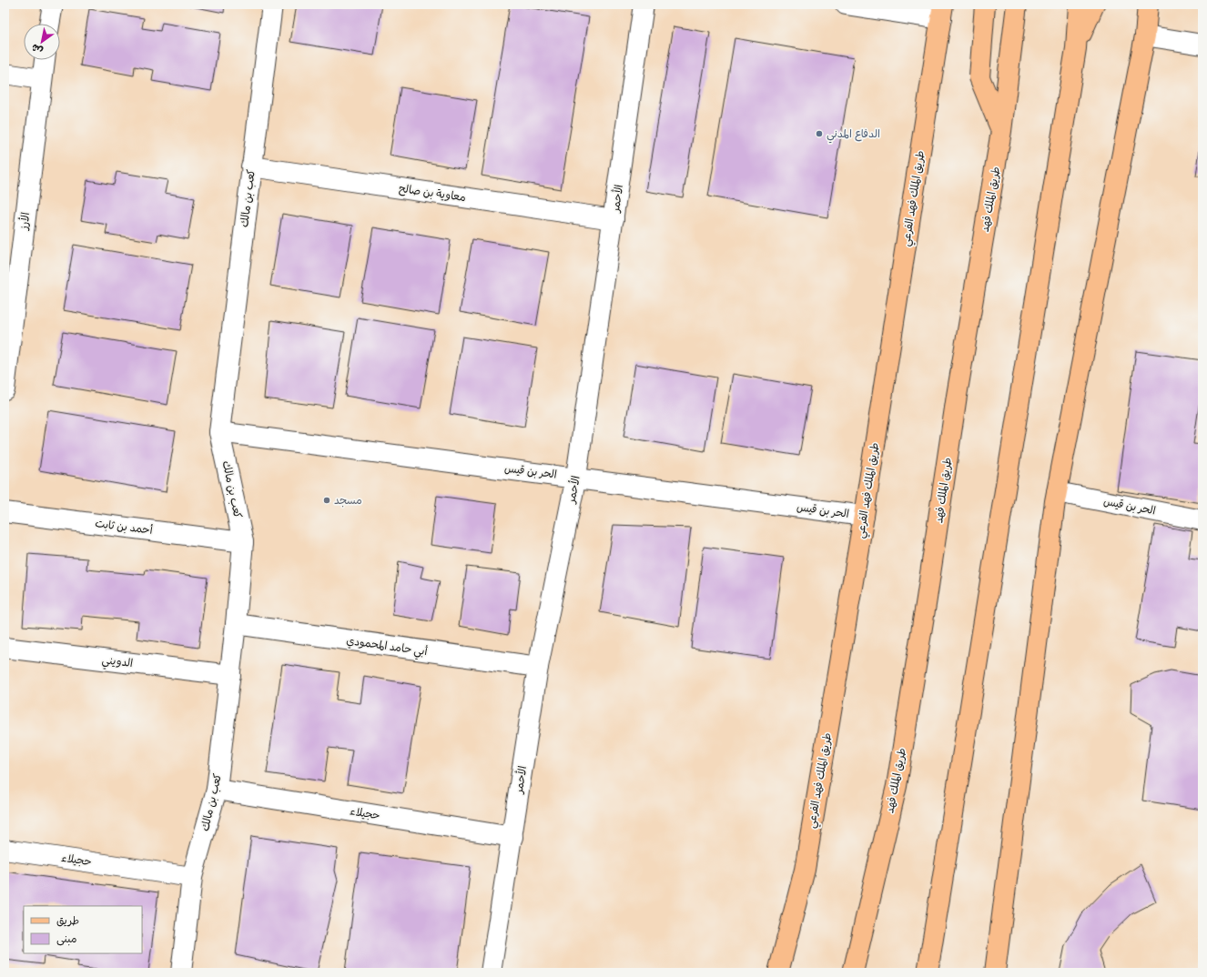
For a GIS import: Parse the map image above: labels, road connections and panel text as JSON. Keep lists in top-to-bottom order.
{
  "streets": {
    "main road": ["طريق الملك فهد الفرعي", "طريق الملك فهد"],
    "street": [
      "معاوية بن صالح",
      "كعب بن مالك",
      "الأحمر",
      "الأرز",
      "الحر بن قيس",
      "أحمد بن ثابت",
      "أبي حامد المحمودي",
      "الدويني",
      "حجيلاء"
    ]
  },
  "crossings": [
    ["معاوية بن صالح", "كعب بن مالك"],
    ["معاوية بن صالح", "الأحمر"],
    ["كعب بن مالك", "الحر بن قيس"],
    ["كعب بن مالك", "أحمد بن ثابت"],
    ["كعب بن مالك", "أبي حامد المحمودي"],
    ["كعب بن مالك", "الدويني"],
    ["كعب بن مالك", "حجيلاء"],
    ["الأحمر", "الحر بن قيس"],
    ["الأحمر", "أبي حامد المحمودي"],
    ["الأحمر", "حجيلاء"],
    ["طريق الملك فهد الفرعي", "الحر بن قيس"]
  ],
  "places": ["الدفاع المدني", "مسجد"],
  "legend": ["طريق", "مبنى"],
  "north": "bottom left"
}
